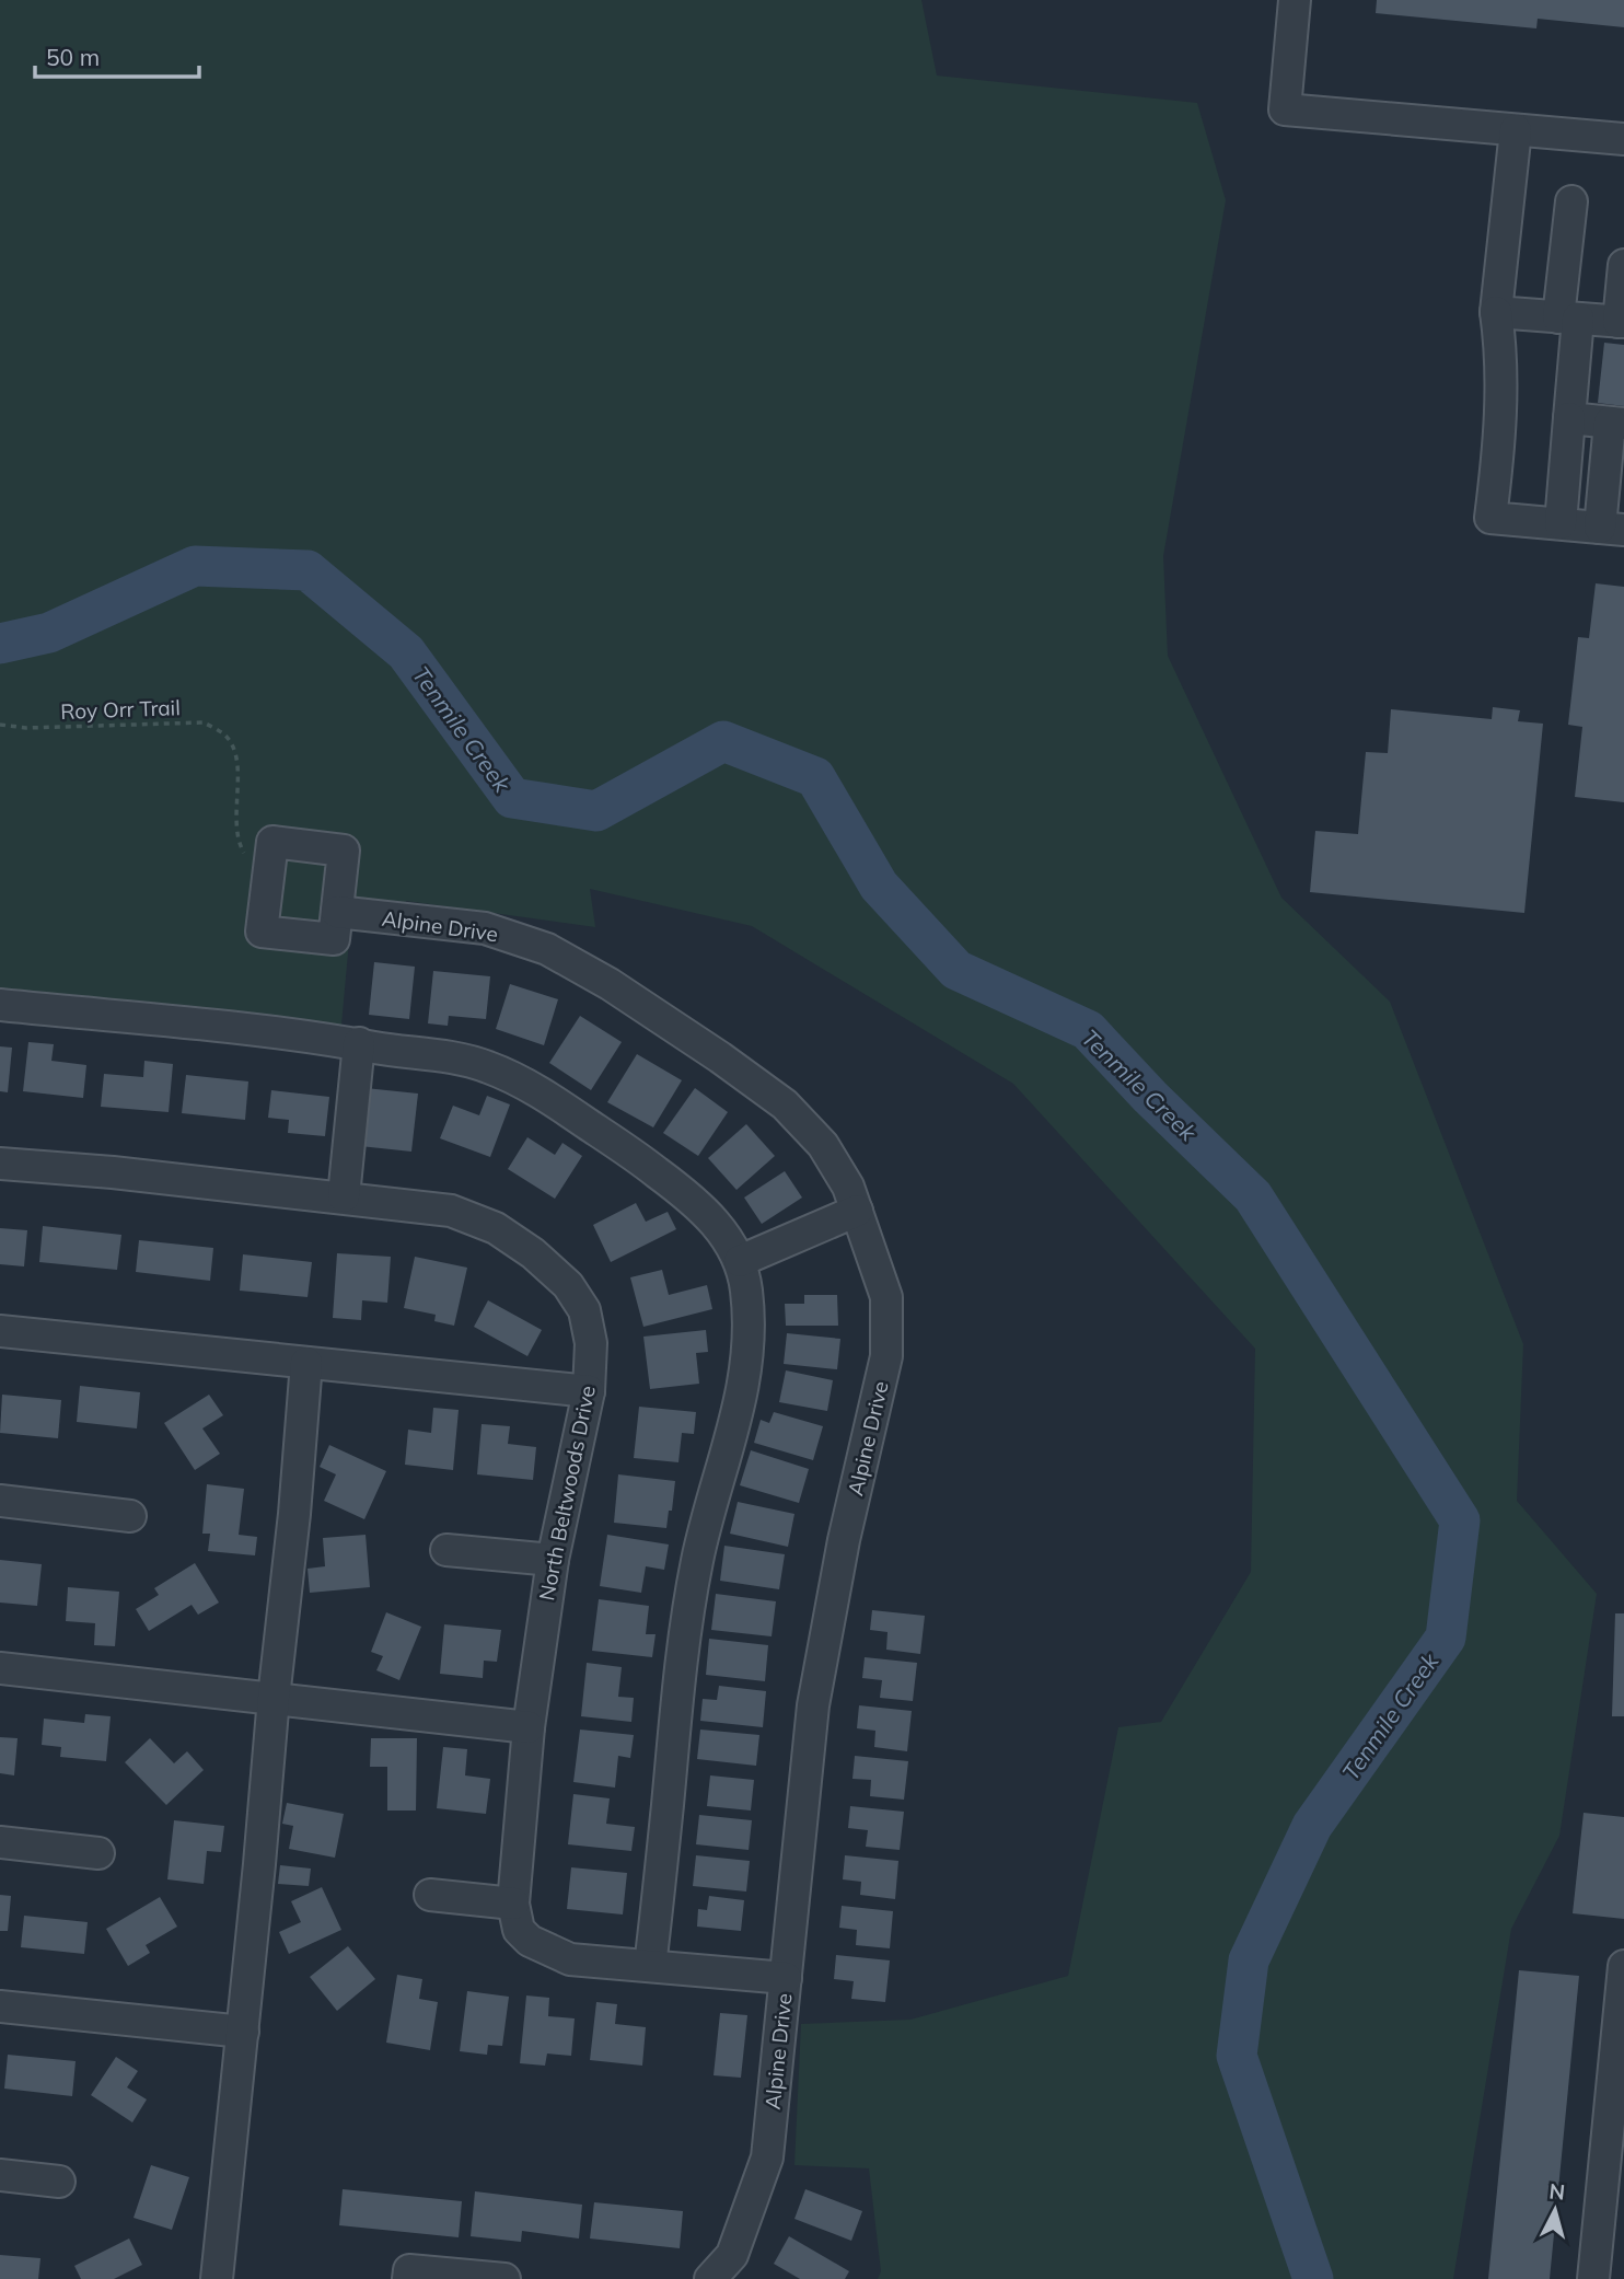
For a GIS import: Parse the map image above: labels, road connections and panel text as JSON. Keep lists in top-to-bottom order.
{
  "streets": {
    "street": ["Alpine Drive", "North Beltwoods Drive"],
    "path": ["Roy Orr Trail"]
  },
  "crossings": [
    ["Alpine Drive", "North Beltwoods Drive"]
  ],
  "water": ["Tenmile Creek"],
  "scale_bar": "50 m",
  "north": "top"
}
